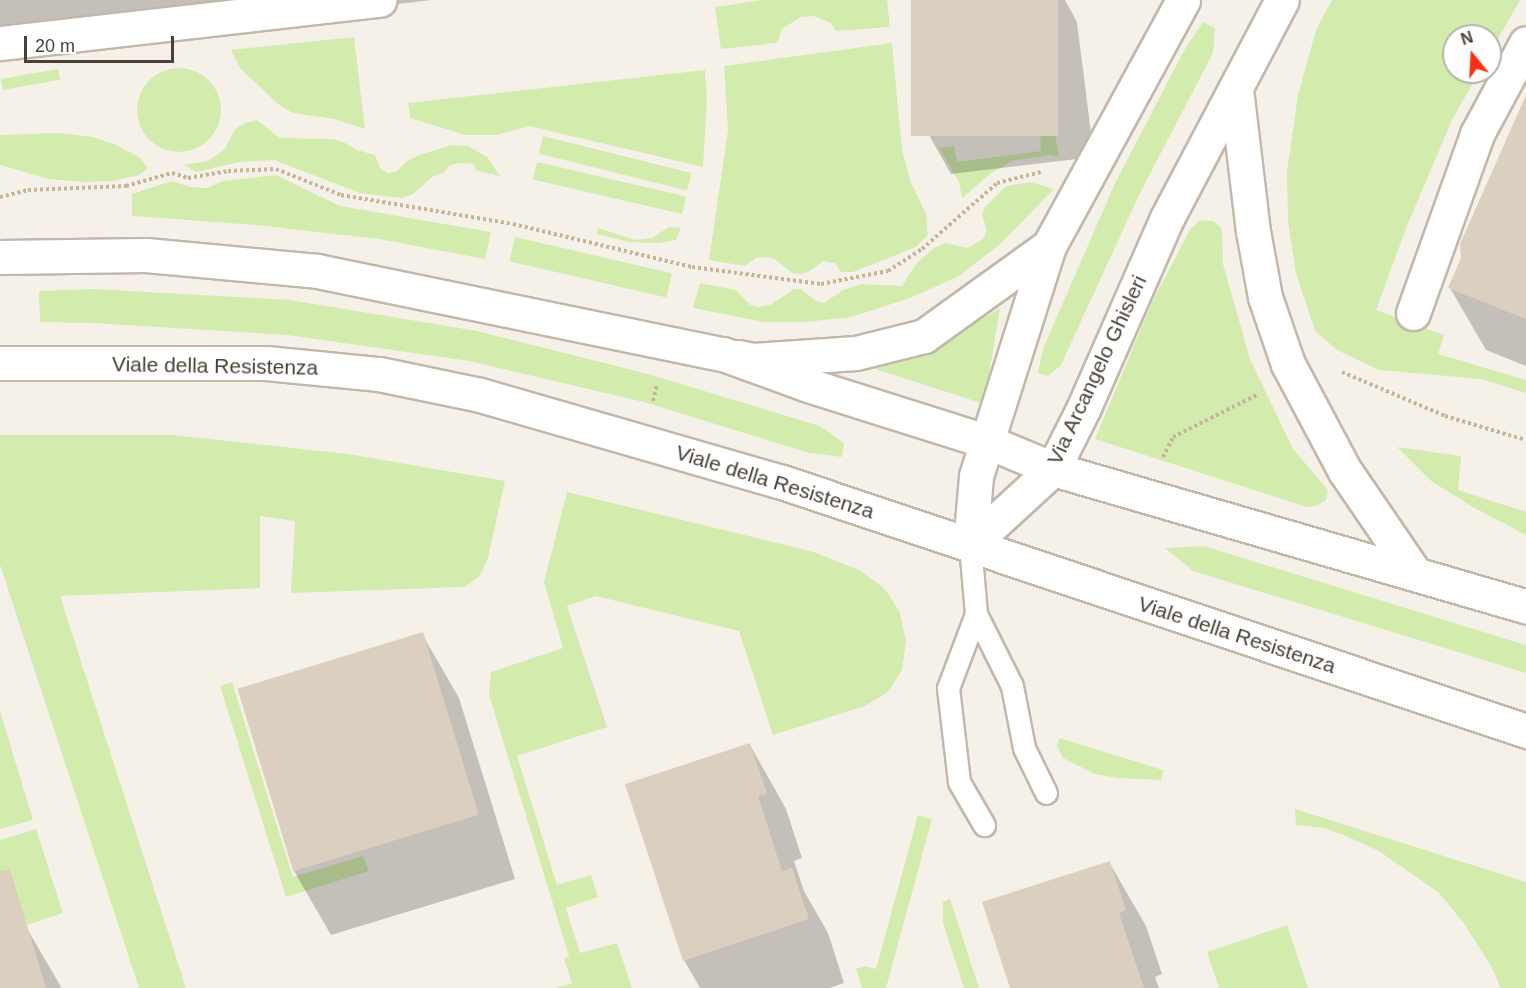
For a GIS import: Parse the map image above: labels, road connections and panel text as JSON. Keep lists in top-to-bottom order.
{
  "streets": {
    "street": ["Viale della Resistenza", "Via Arcangelo Ghisleri"]
  },
  "crossings": [
    ["Viale della Resistenza", "Via Arcangelo Ghisleri"]
  ],
  "scale_bar": "20 m",
  "north": "top"
}
